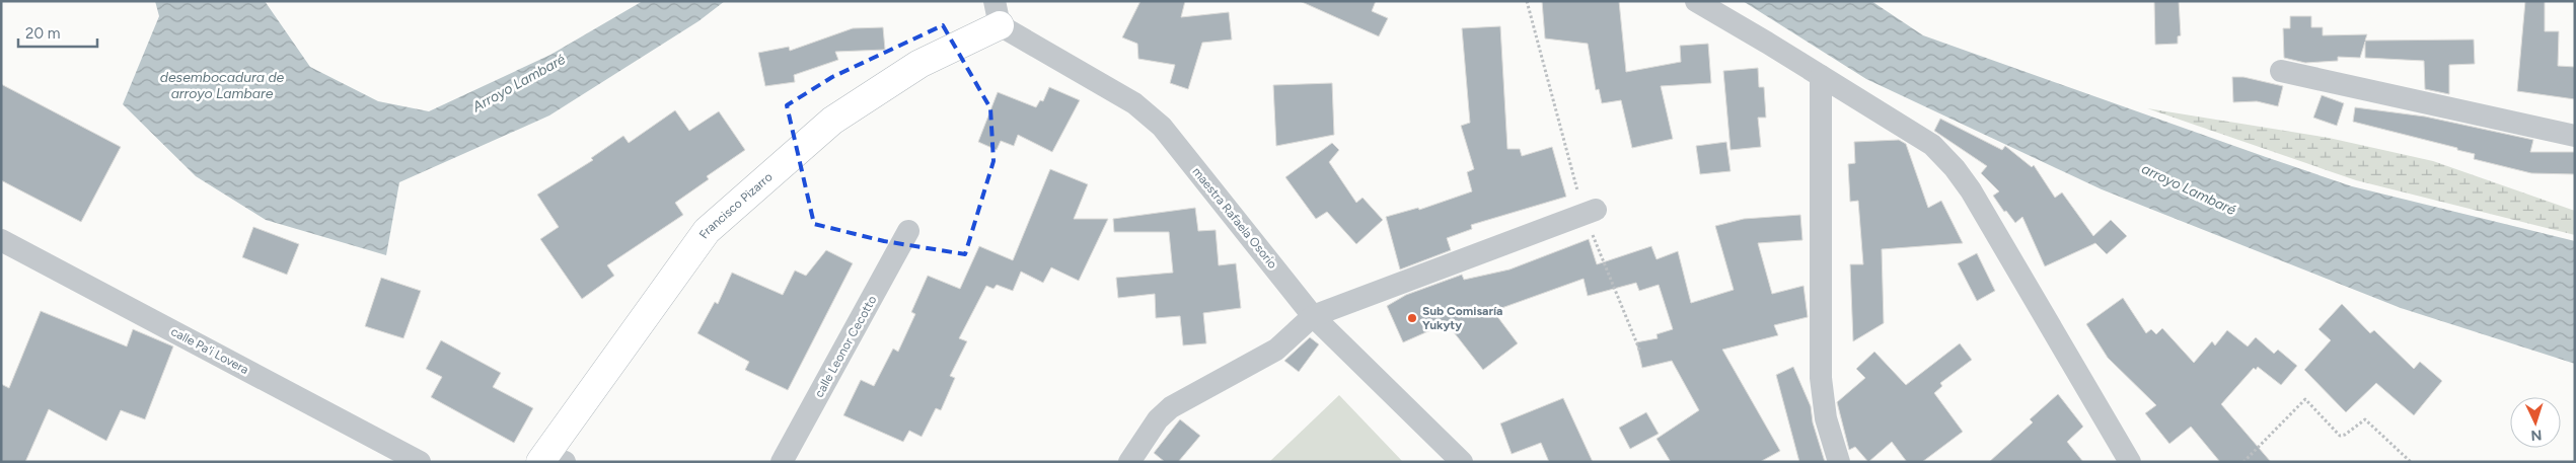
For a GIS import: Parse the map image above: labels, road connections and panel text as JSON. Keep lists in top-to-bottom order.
{
  "streets": {
    "street": [
      "Francisco Pizarro",
      "maestra Rafaela Osorio",
      "calle Leonor Cecotto",
      "calle Pa'i Lovera"
    ]
  },
  "crossings": [
    ["Francisco Pizarro", "maestra Rafaela Osorio"]
  ],
  "water": ["desembocadura de arroyo Lambare", "Arroyo Lambaré", "arroyo Lambaré"],
  "places": ["Sub Comisaría Yukyty"],
  "scale_bar": "20 m",
  "north": "bottom"
}
